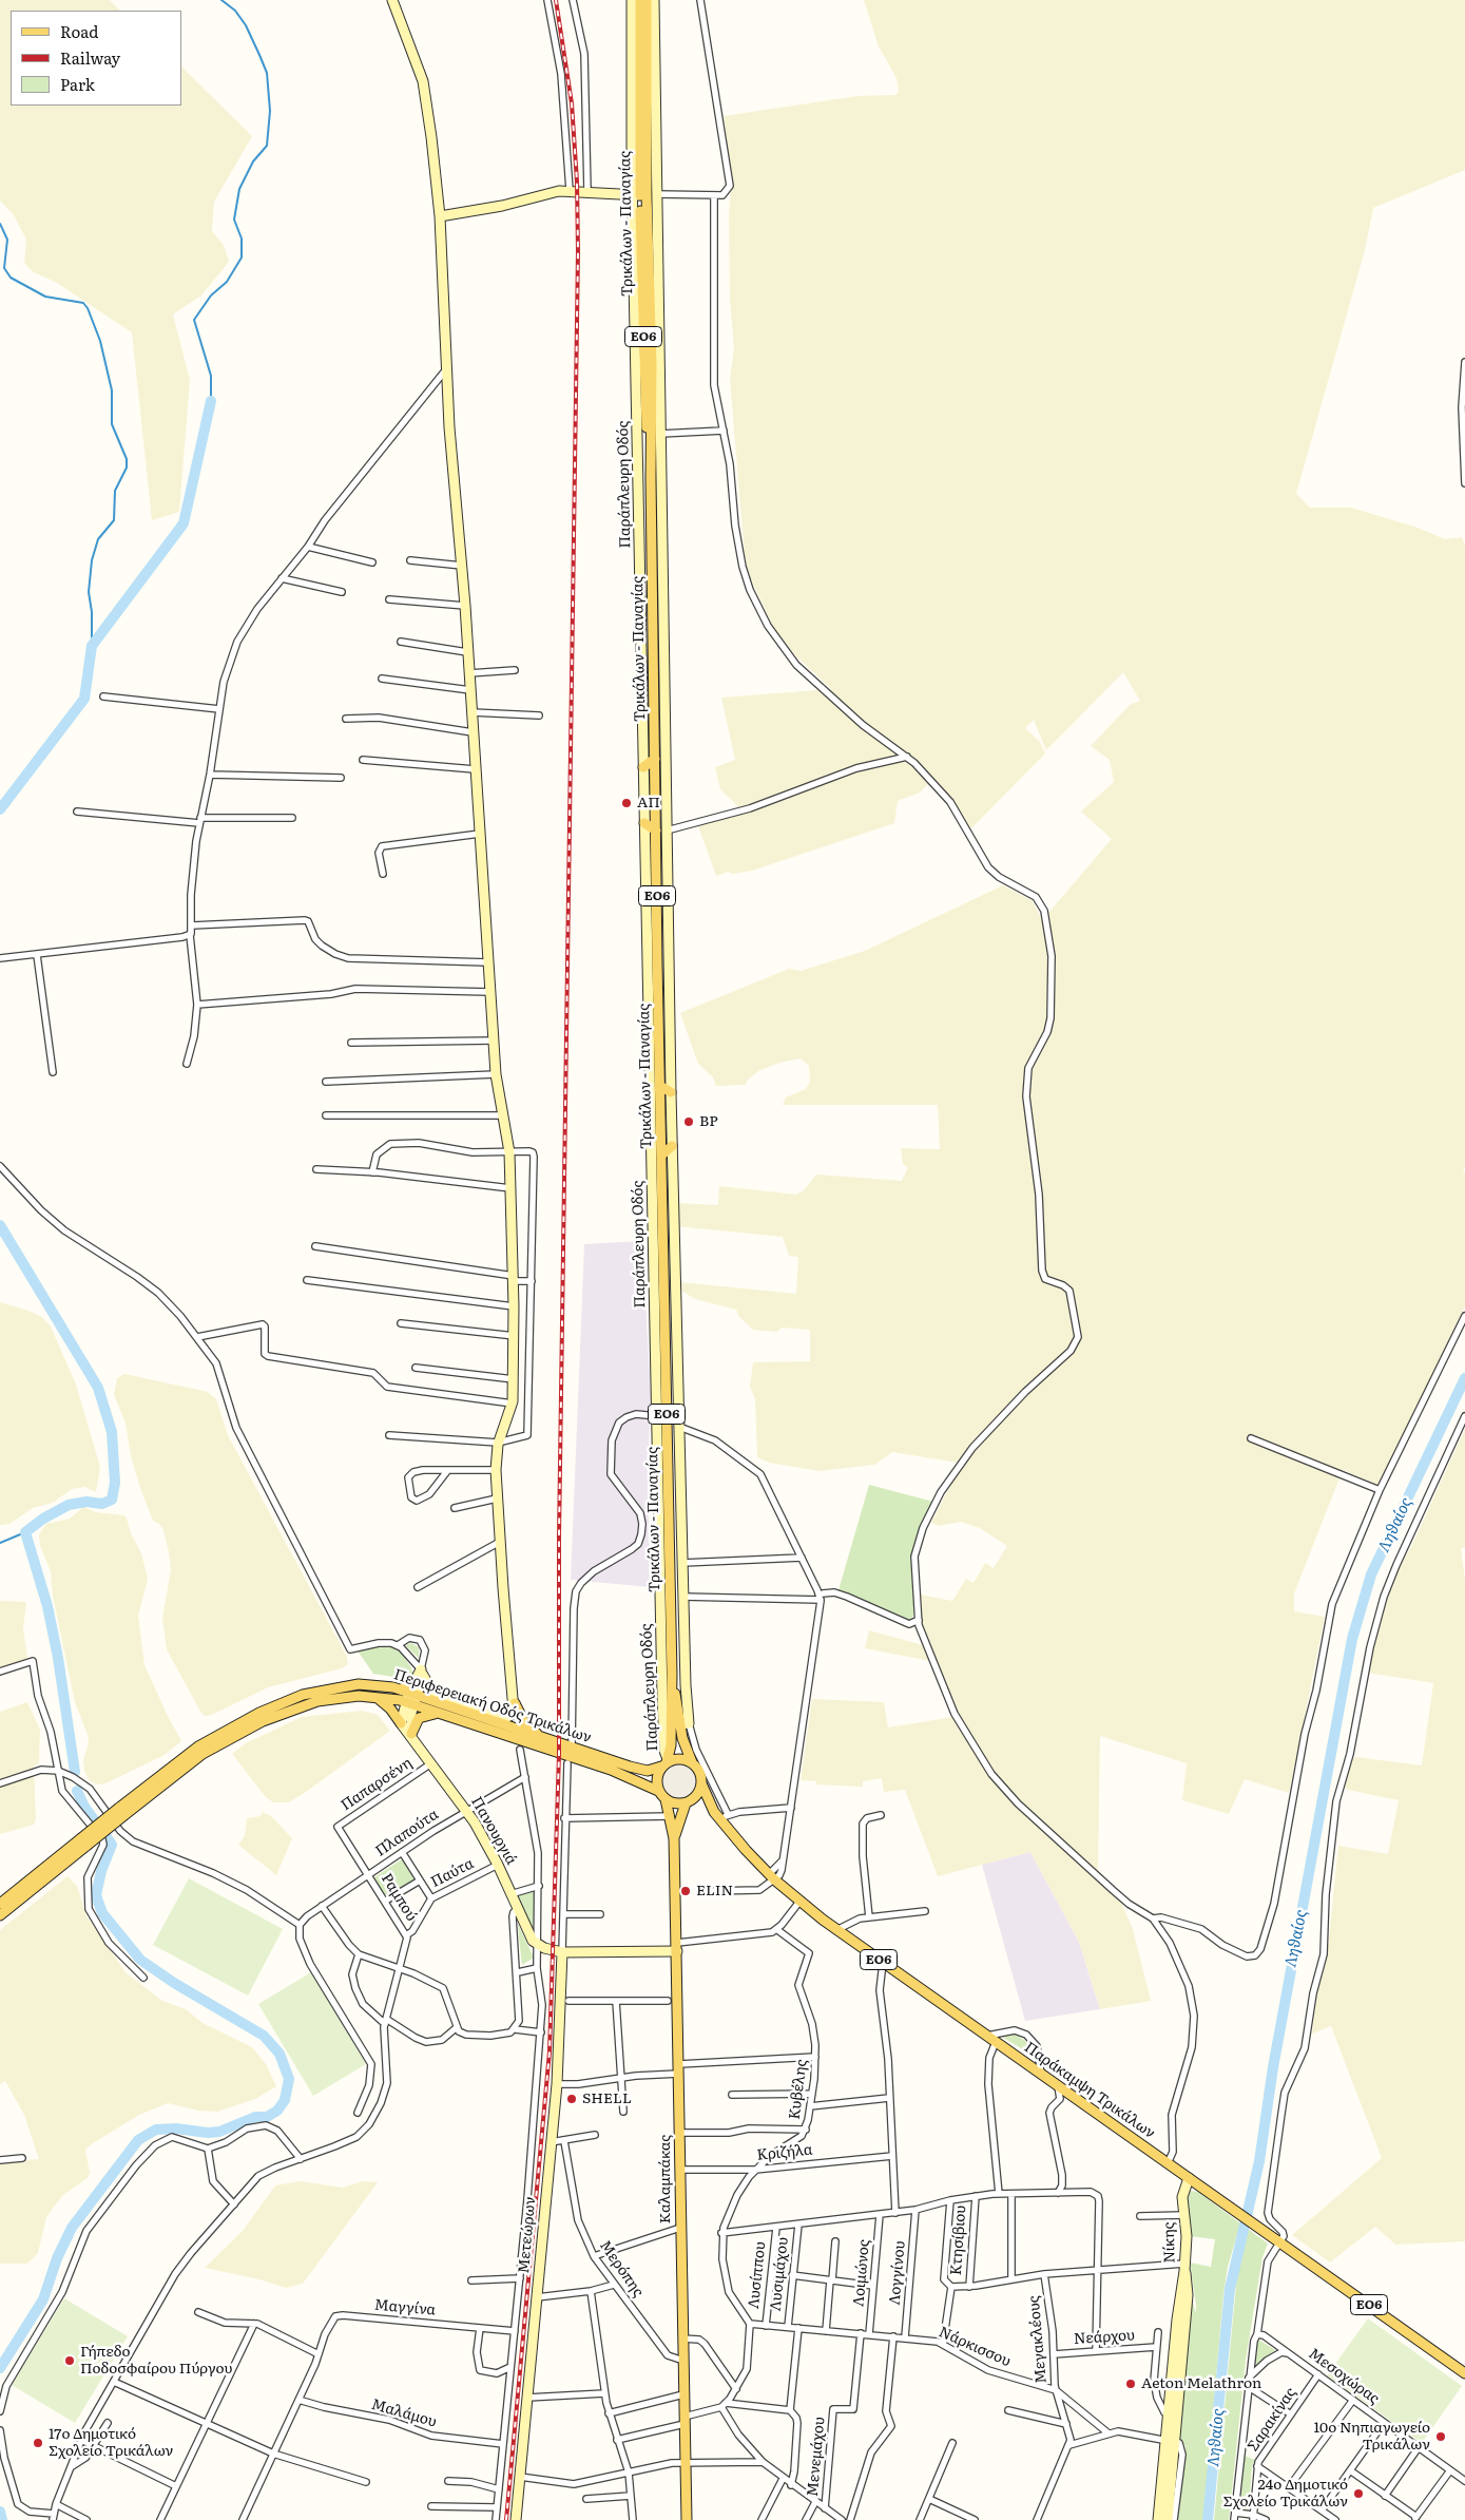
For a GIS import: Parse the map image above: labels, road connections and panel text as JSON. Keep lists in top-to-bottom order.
{
  "streets": {
    "main road": [
      "Τρικάλων - Παναγίας",
      "ΕΟ6",
      "Περιφερειακή Οδός Τρικάλων",
      "Παράκαμψη Τρικάλων",
      "Καλαμπάκας"
    ],
    "street": [
      "Παράπλευρη Οδός",
      "Παπαρσένη",
      "Πανουργιά",
      "Πλαπούτα",
      "Παύτα",
      "Ραμπού",
      "Κυβέλης",
      "Κριζήλα",
      "Μετεώρων",
      "Κτησίβιου",
      "Νίκης",
      "Μερόπης",
      "Λοιμώνος",
      "Λογγίνου",
      "Λυσιμάχου",
      "Λυσίππου",
      "Μαγγίνα",
      "Νεάρχου",
      "Μεγακλέους",
      "Νάρκισσου",
      "Μεσοχώρας",
      "Μαλάμου",
      "Σαρακίνας",
      "Μενεμάχου"
    ]
  },
  "crossings": [
    ["Τρικάλων - Παναγίας", "ΕΟ6"],
    ["Τρικάλων - Παναγίας", "Παράπλευρη Οδός"],
    ["Τρικάλων - Παναγίας", "Περιφερειακή Οδός Τρικάλων"],
    ["Τρικάλων - Παναγίας", "Παράκαμψη Τρικάλων"],
    ["Τρικάλων - Παναγίας", "Καλαμπάκας"],
    ["ΕΟ6", "Παράπλευρη Οδός"],
    ["ΕΟ6", "Περιφερειακή Οδός Τρικάλων"],
    ["ΕΟ6", "Παράκαμψη Τρικάλων"],
    ["ΕΟ6", "Καλαμπάκας"],
    ["Παράπλευρη Οδός", "Περιφερειακή Οδός Τρικάλων"],
    ["Παράπλευρη Οδός", "Παράκαμψη Τρικάλων"],
    ["Παράπλευρη Οδός", "Καλαμπάκας"],
    ["Περιφερειακή Οδός Τρικάλων", "Παράκαμψη Τρικάλων"],
    ["Περιφερειακή Οδός Τρικάλων", "Καλαμπάκας"],
    ["Παπαρσένη", "Πανουργιά"],
    ["Παπαρσένη", "Ραμπού"],
    ["Πανουργιά", "Πλαπούτα"],
    ["Πανουργιά", "Παύτα"],
    ["Πλαπούτα", "Ραμπού"],
    ["Παύτα", "Ραμπού"],
    ["Κυβέλης", "Κριζήλα"],
    ["Κυβέλης", "Νάρκισσου"],
    ["Παράκαμψη Τρικάλων", "Καλαμπάκας"],
    ["Παράκαμψη Τρικάλων", "Νίκης"],
    ["Κριζήλα", "Καλαμπάκας"],
    ["Καλαμπάκας", "Μερόπης"],
    ["Λοιμώνος", "Νάρκισσου"],
    ["Λογγίνου", "Νάρκισσου"],
    ["Λυσιμάχου", "Νάρκισσου"],
    ["Λυσίππου", "Νάρκισσου"],
    ["Νεάρχου", "Μεγακλέους"],
    ["Μεγακλέους", "Νάρκισσου"],
    ["Νάρκισσου", "Μενεμάχου"],
    ["Μεσοχώρας", "Σαρακίνας"]
  ],
  "water": ["Ληθαίος"],
  "places": [
    "ΑΠ",
    "BP",
    "ELIN",
    "SHELL",
    "Γήπεδο Ποδοσφαίρου Πύργου",
    "Aeton Melathron",
    "10ο Νηπιαγωγείο Τρικάλων",
    "17ο Δημοτικό Σχολείο Τρικάλων",
    "24ο Δημοτικό Σχολείο Τρικάλων"
  ],
  "legend": ["Road", "Railway", "Park"]
}
